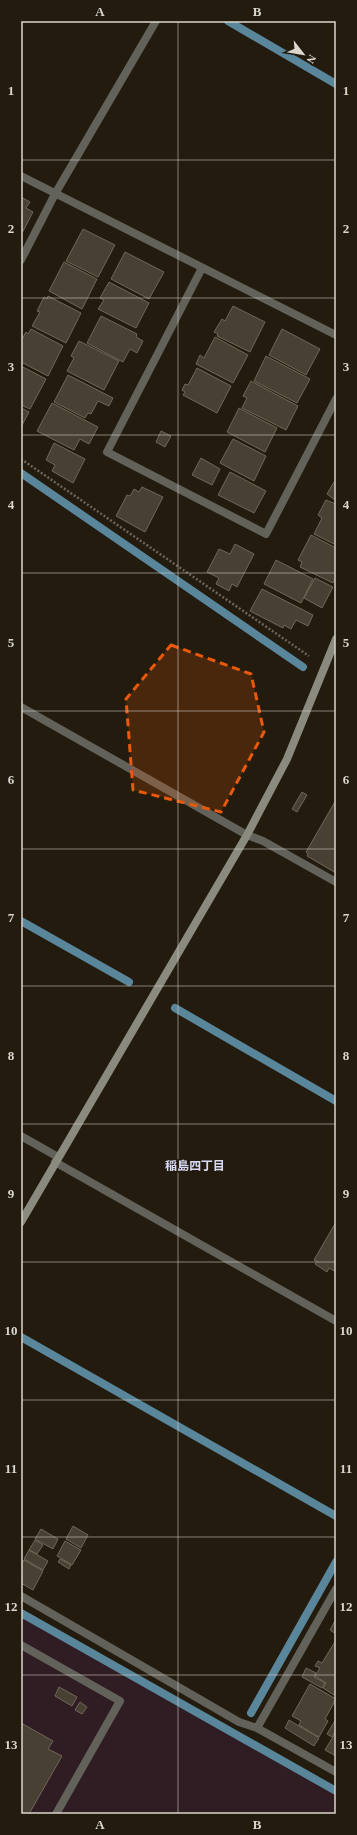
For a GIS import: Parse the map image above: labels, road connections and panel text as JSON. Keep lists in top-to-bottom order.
{
  "districts": ["稲島四丁目"],
  "north": "bottom right",
  "grid": {
    "columns": ["A", "B"],
    "rows": [
      "1",
      "2",
      "3",
      "4",
      "5",
      "6",
      "7",
      "8",
      "9",
      "10",
      "11",
      "12",
      "13"
    ]
  }
}
